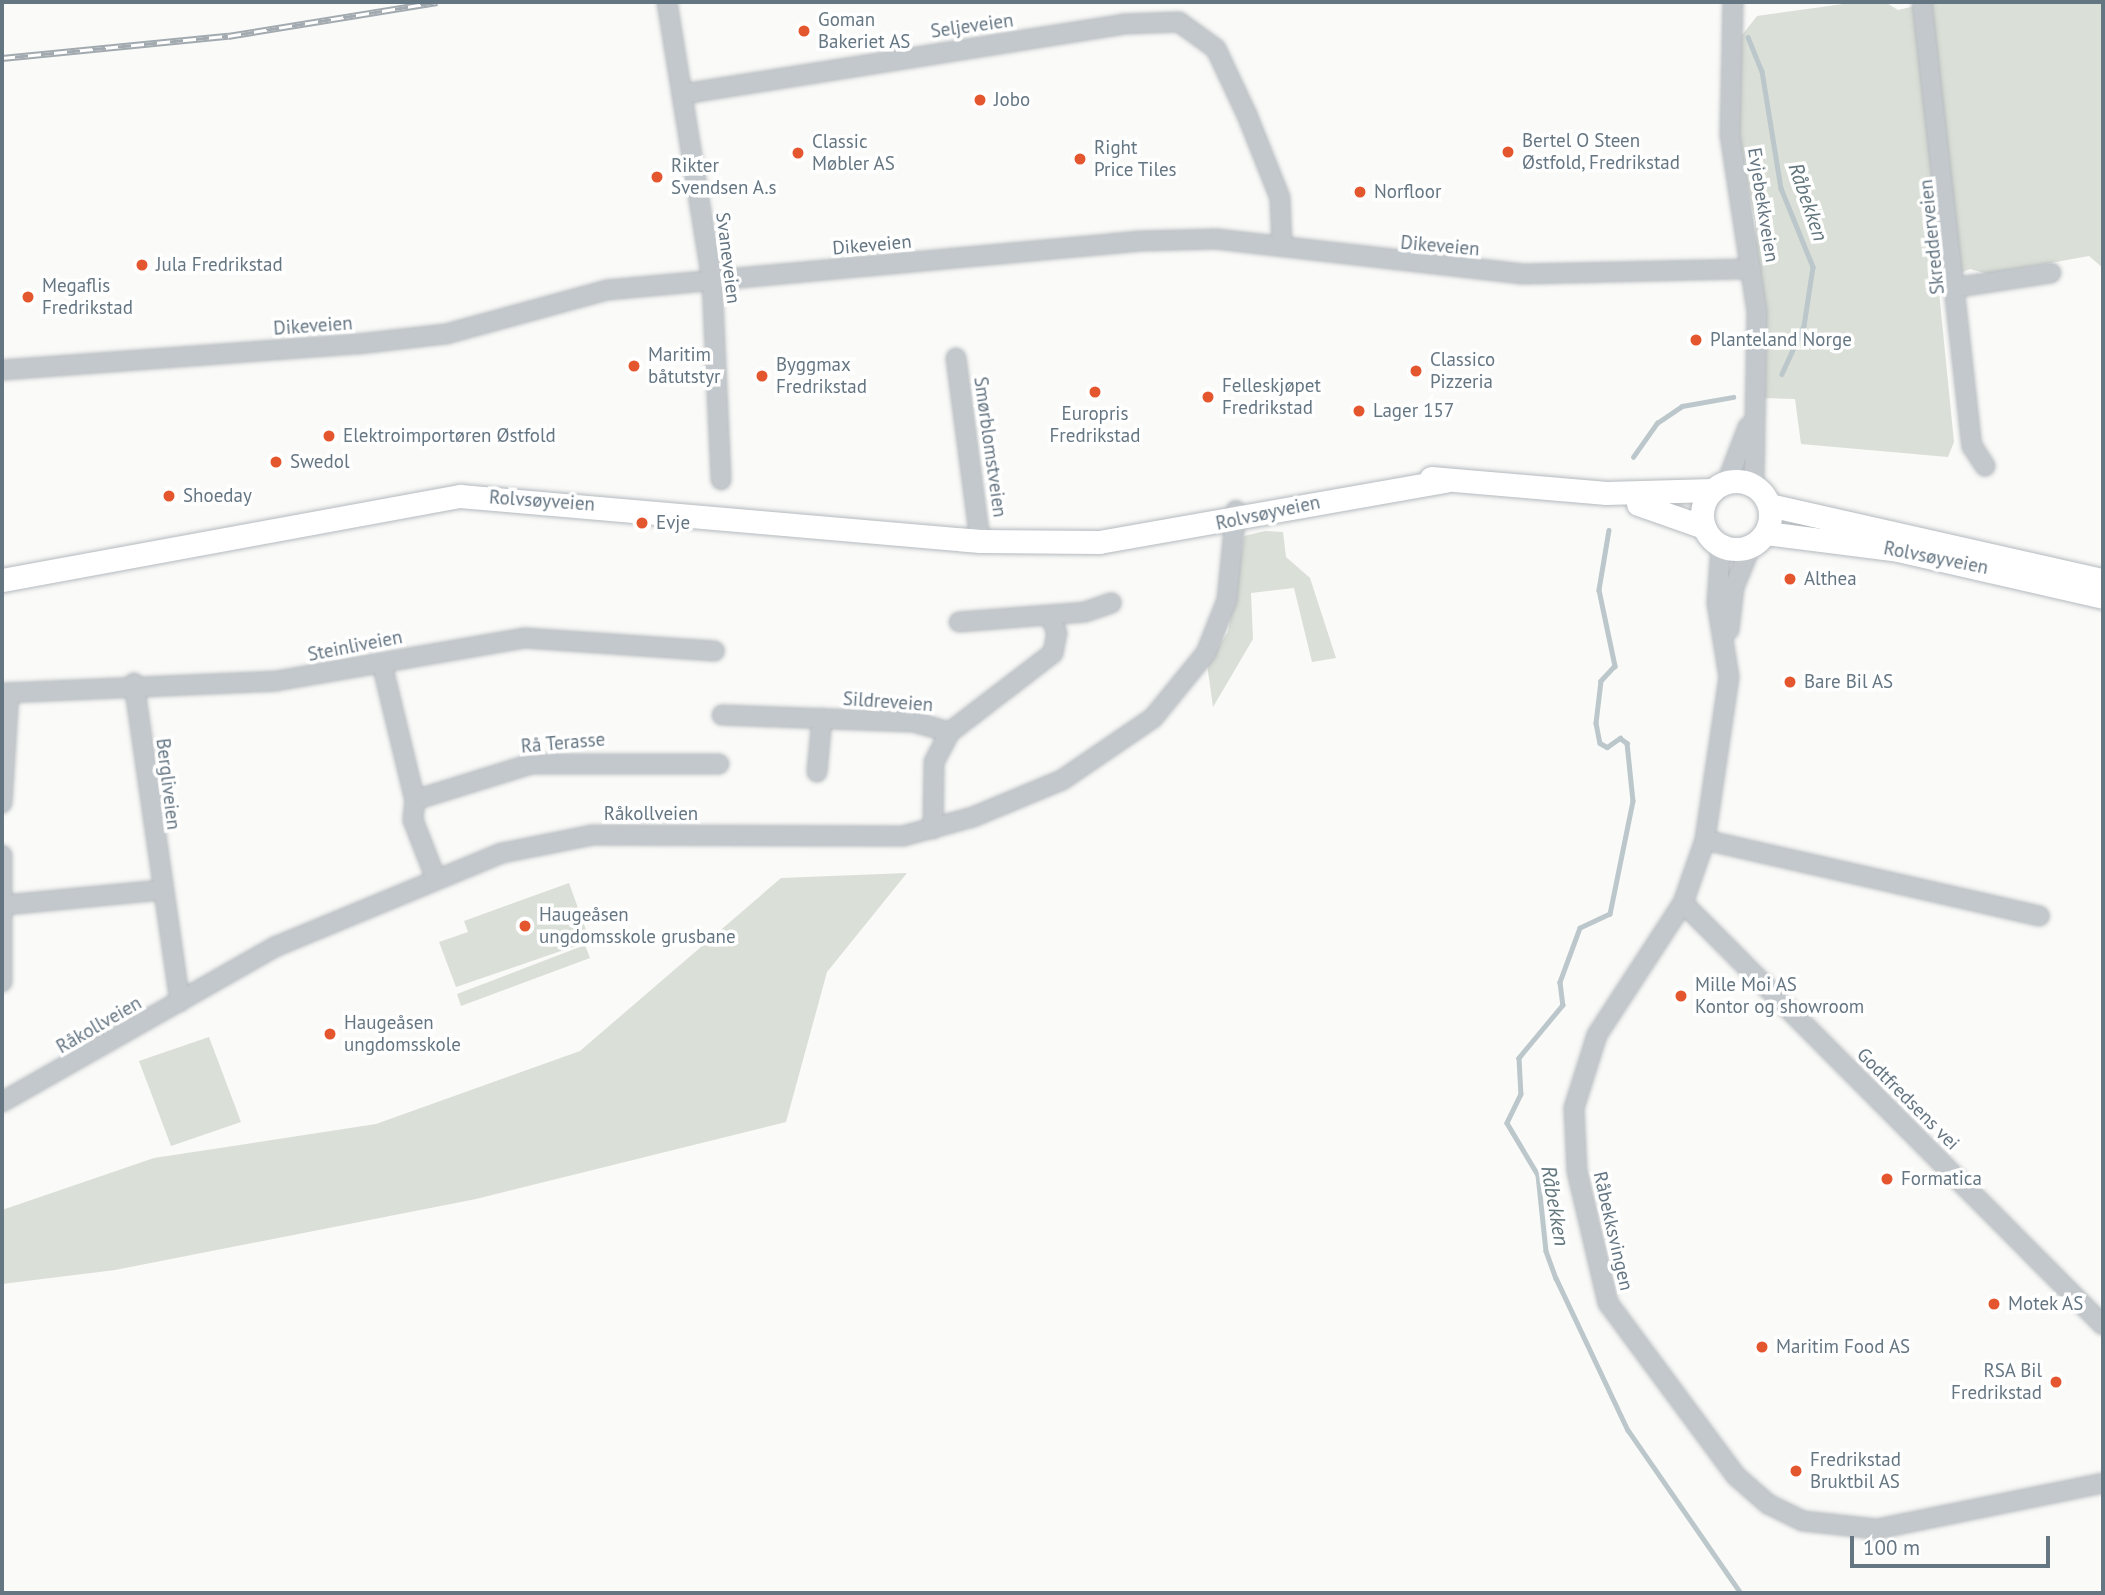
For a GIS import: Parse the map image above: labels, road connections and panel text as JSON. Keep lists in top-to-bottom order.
{
  "streets": {
    "main road": ["Rolvsøyveien"],
    "street": [
      "Seljeveien",
      "Evjebekkveien",
      "Skredderveien",
      "Dikeveien",
      "Svaneveien",
      "Smørblomstveien",
      "Steinliveien",
      "Sildreveien",
      "Rå Terasse",
      "Bergliveien",
      "Råkollveien",
      "Godtfredsens vei",
      "Råbekksvingen"
    ]
  },
  "crossings": [
    ["Seljeveien", "Dikeveien"],
    ["Seljeveien", "Svaneveien"],
    ["Evjebekkveien", "Dikeveien"],
    ["Evjebekkveien", "Rolvsøyveien"],
    ["Evjebekkveien", "Råbekksvingen"],
    ["Dikeveien", "Svaneveien"],
    ["Smørblomstveien", "Rolvsøyveien"],
    ["Rolvsøyveien", "Råkollveien"],
    ["Rolvsøyveien", "Råbekksvingen"],
    ["Steinliveien", "Bergliveien"],
    ["Bergliveien", "Råkollveien"],
    ["Godtfredsens vei", "Råbekksvingen"]
  ],
  "water": ["Råbekken"],
  "places": [
    "Goman Bakeriet AS",
    "Jobo",
    "Bertel O Steen Østfold, Fredrikstad",
    "Classic Møbler AS",
    "Right Price Tiles",
    "Rikter Svendsen A.s",
    "Norfloor",
    "Jula Fredrikstad",
    "Megaflis Fredrikstad",
    "Planteland Norge",
    "Maritim båtutstyr",
    "Classico Pizzeria",
    "Byggmax Fredrikstad",
    "Europris Fredrikstad",
    "Felleskjøpet Fredrikstad",
    "Lager 157",
    "Elektroimportøren Østfold",
    "Swedol",
    "Shoeday",
    "Evje",
    "Althea",
    "Bare Bil AS",
    "Haugeåsen ungdomsskole grusbane",
    "Mille Moi AS Kontor og showroom",
    "Haugeåsen ungdomsskole",
    "Formatica",
    "Motek AS",
    "Maritim Food AS",
    "RSA Bil Fredrikstad",
    "Fredrikstad Bruktbil AS"
  ],
  "scale_bar": "100 m"
}
